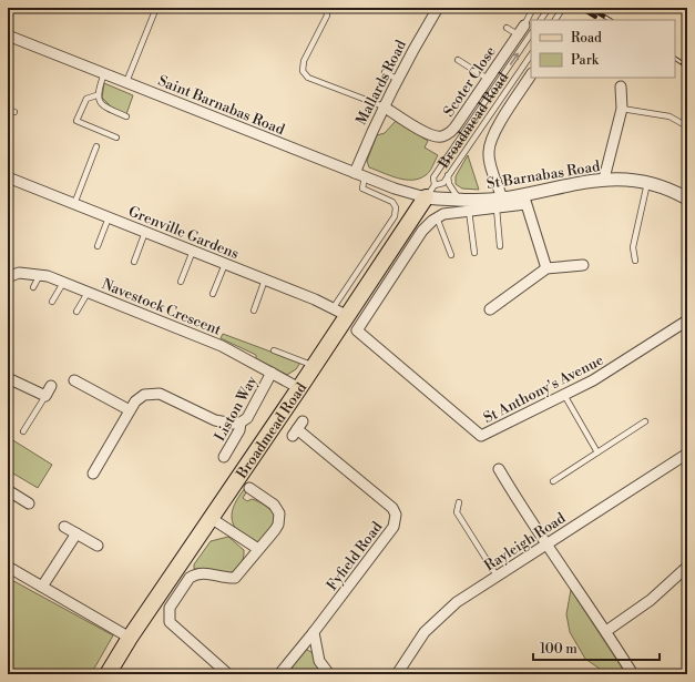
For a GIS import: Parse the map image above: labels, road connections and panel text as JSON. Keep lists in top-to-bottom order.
{
  "streets": {
    "main road": ["Broadmead Road"],
    "street": [
      "Scoter Close",
      "Mallards Road",
      "Saint Barnabas Road",
      "St Barnabas Road",
      "Grenville Gardens",
      "Navestock Crescent",
      "St Anthony's Avenue",
      "Liston Way",
      "Rayleigh Road",
      "Fyfield Road"
    ]
  },
  "crossings": [
    ["Scoter Close", "Mallards Road"],
    ["Scoter Close", "Broadmead Road"],
    ["Mallards Road", "Saint Barnabas Road"],
    ["Saint Barnabas Road", "Broadmead Road"],
    ["Saint Barnabas Road", "St Barnabas Road"],
    ["Broadmead Road", "St Barnabas Road"],
    ["Broadmead Road", "Grenville Gardens"],
    ["Broadmead Road", "Navestock Crescent"],
    ["Broadmead Road", "St Anthony's Avenue"],
    ["Grenville Gardens", "St Anthony's Avenue"],
    ["Navestock Crescent", "Liston Way"]
  ],
  "legend": ["Road", "Park"],
  "scale_bar": "100 m"
}
